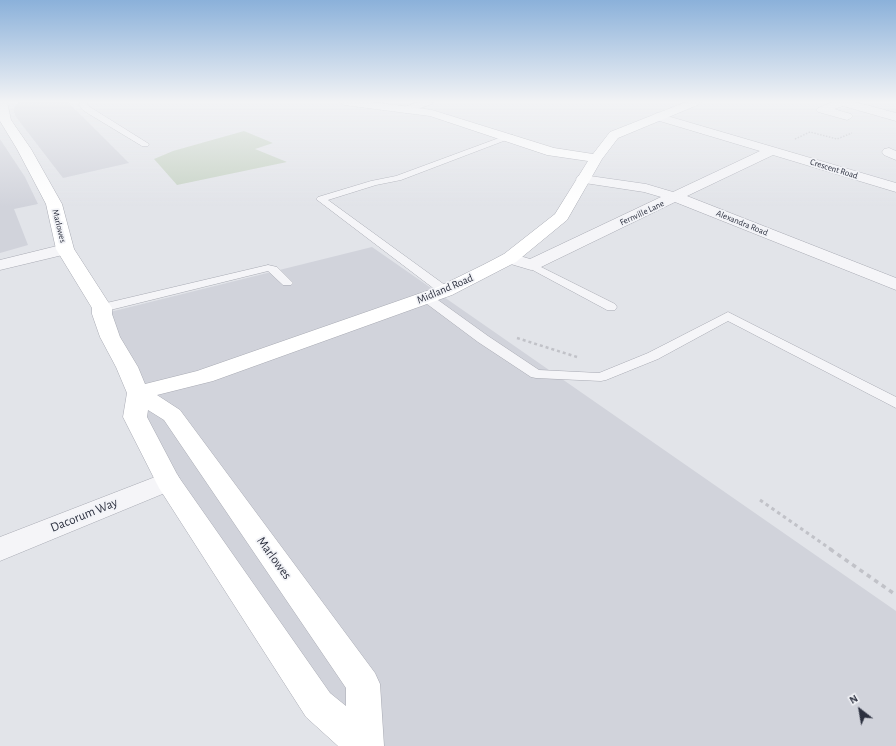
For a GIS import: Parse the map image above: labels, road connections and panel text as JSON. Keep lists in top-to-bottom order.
{
  "streets": {
    "street": [
      "Crescent Road",
      "Fernville Lane",
      "Alexandra Road",
      "Marlowes",
      "Midland Road",
      "Dacorum Way"
    ]
  },
  "crossings": [
    ["Crescent Road", "Fernville Lane"],
    ["Fernville Lane", "Alexandra Road"],
    ["Alexandra Road", "Midland Road"],
    ["Marlowes", "Midland Road"],
    ["Marlowes", "Dacorum Way"]
  ],
  "north": "top left"
}
